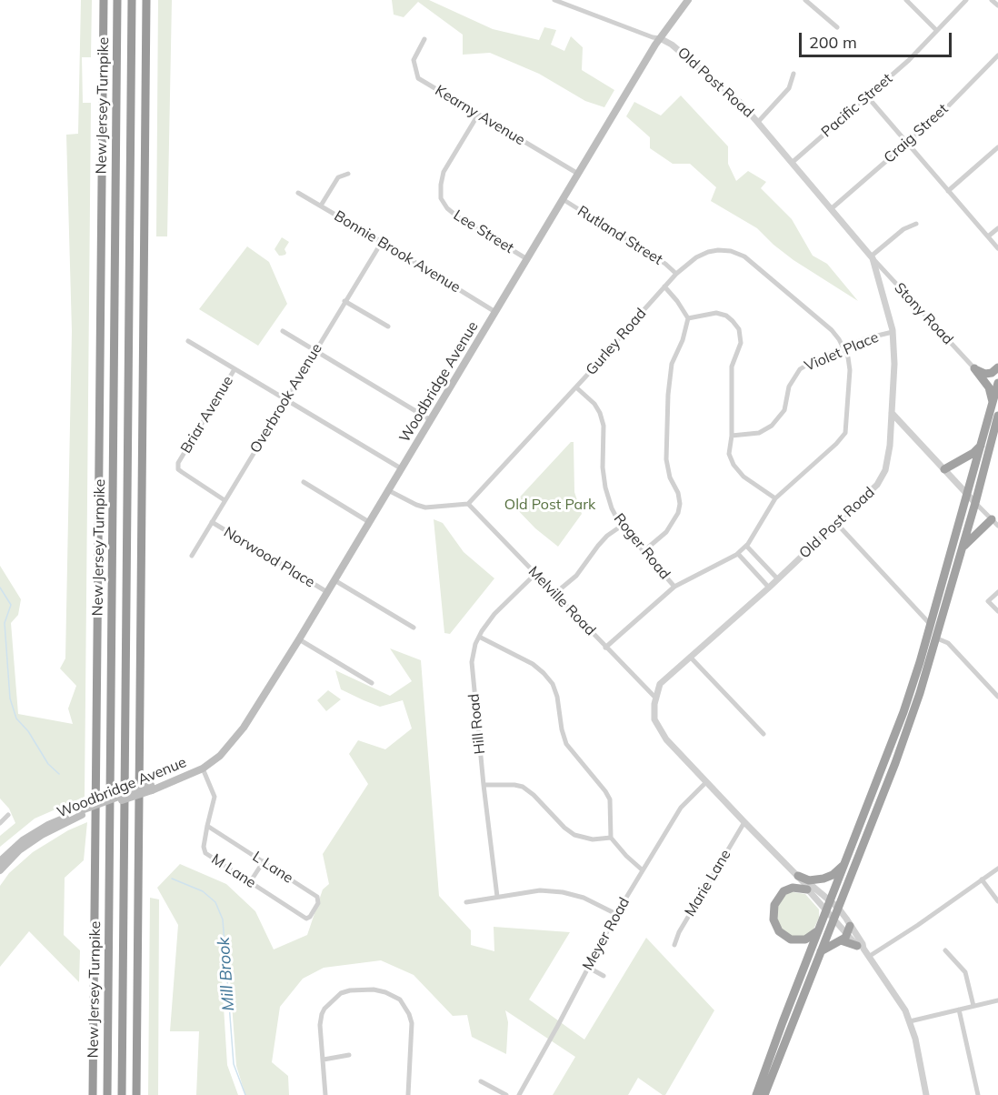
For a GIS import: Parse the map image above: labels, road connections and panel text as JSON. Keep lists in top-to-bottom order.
{
  "streets": {
    "highway": ["New Jersey Turnpike"],
    "main road": ["Woodbridge Avenue"],
    "street": [
      "Old Post Road",
      "Pacific Street",
      "Kearny Avenue",
      "Craig Street",
      "Lee Street",
      "Rutland Street",
      "Bonnie Brook Avenue",
      "Stony Road",
      "Gurley Road",
      "Violet Place",
      "Overbrook Avenue",
      "Briar Avenue",
      "Roger Road",
      "Norwood Place",
      "Melville Road",
      "Hill Road",
      "L Lane",
      "M Lane",
      "Marie Lane",
      "Meyer Road"
    ]
  },
  "crossings": [
    ["Old Post Road", "Pacific Street"],
    ["Old Post Road", "Craig Street"],
    ["Old Post Road", "Stony Road"],
    ["Old Post Road", "Violet Place"],
    ["Old Post Road", "Woodbridge Avenue"],
    ["Old Post Road", "Melville Road"],
    ["Kearny Avenue", "Lee Street"],
    ["Kearny Avenue", "Woodbridge Avenue"],
    ["Lee Street", "Woodbridge Avenue"],
    ["Rutland Street", "Gurley Road"],
    ["Rutland Street", "Woodbridge Avenue"],
    ["Bonnie Brook Avenue", "Woodbridge Avenue"],
    ["Bonnie Brook Avenue", "Overbrook Avenue"],
    ["Gurley Road", "Violet Place"],
    ["Gurley Road", "Roger Road"],
    ["Gurley Road", "Melville Road"],
    ["Woodbridge Avenue", "Norwood Place"],
    ["Woodbridge Avenue", "M Lane"],
    ["Overbrook Avenue", "Briar Avenue"],
    ["Overbrook Avenue", "Norwood Place"],
    ["Melville Road", "Hill Road"],
    ["L Lane", "M Lane"]
  ],
  "water": ["Mill Brook"],
  "parks": ["Old Post Park"],
  "scale_bar": "200 m"
}
